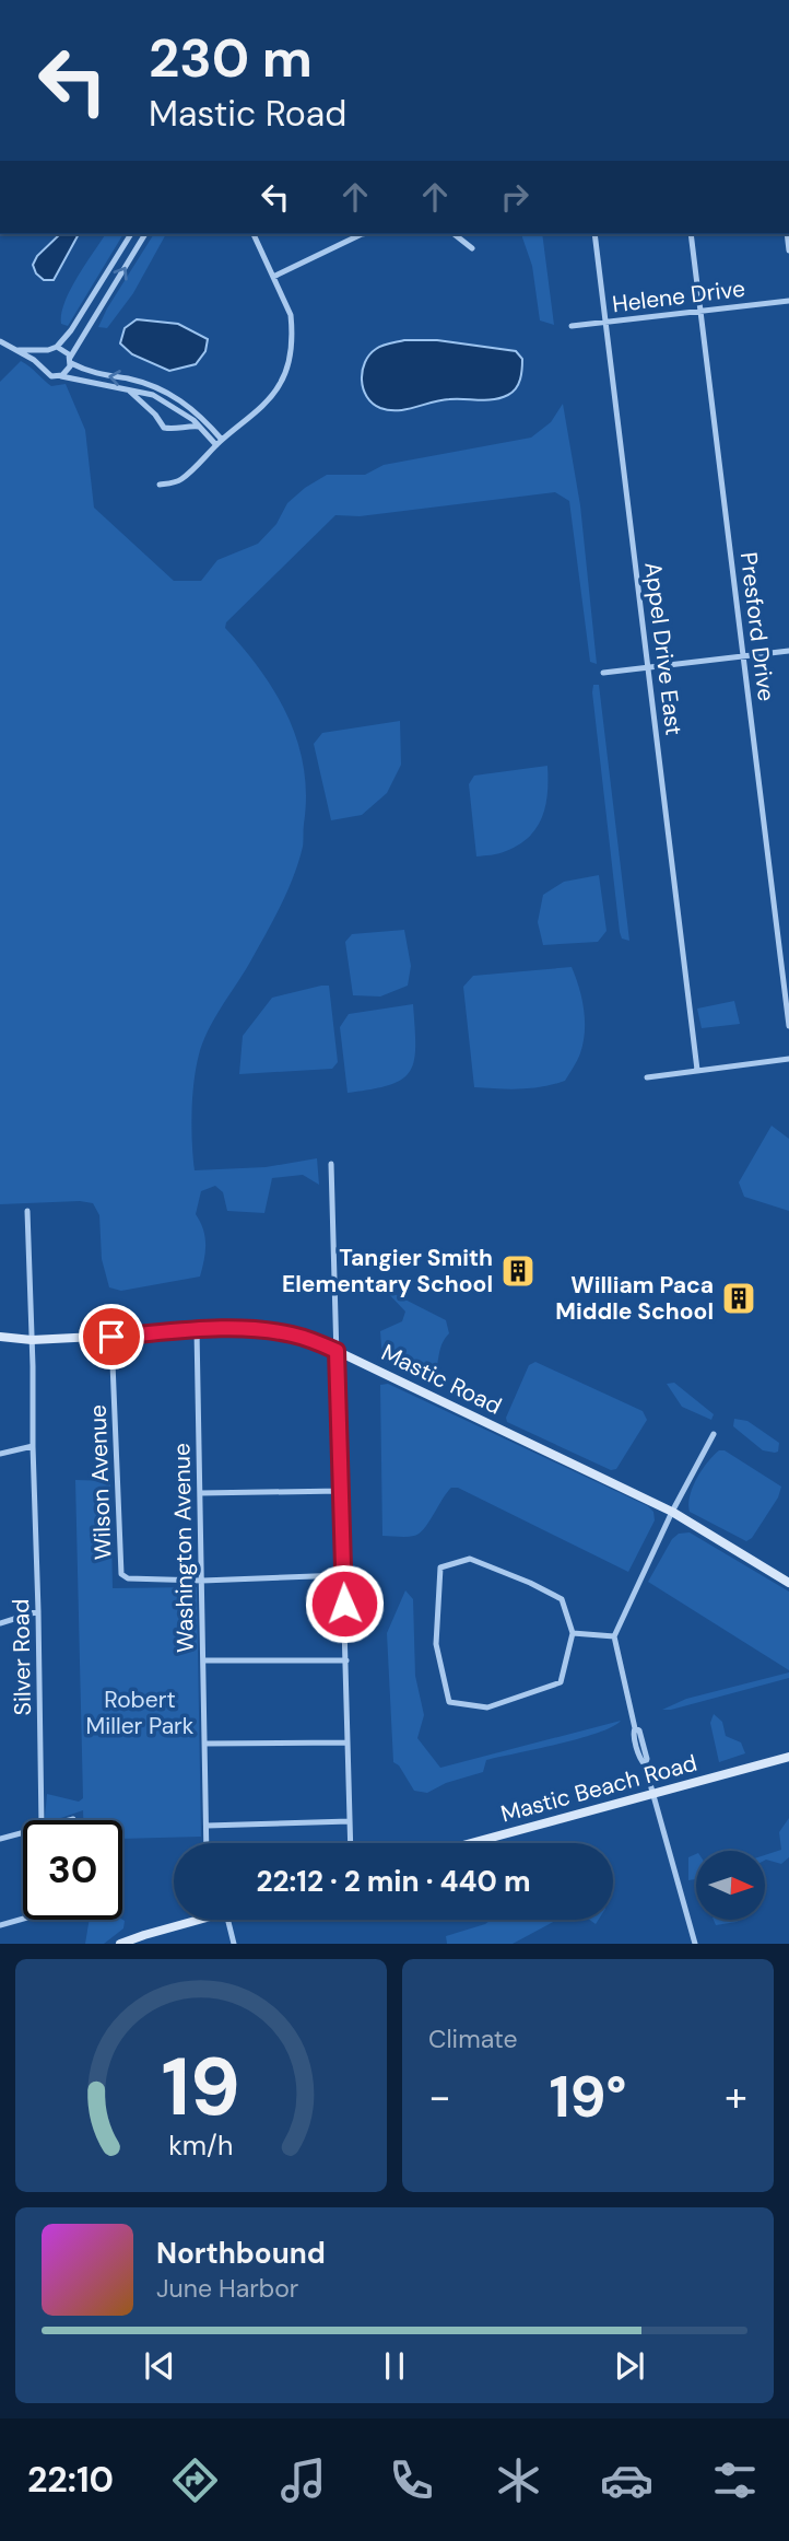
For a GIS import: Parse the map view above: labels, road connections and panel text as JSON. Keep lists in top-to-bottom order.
{
  "streets": {
    "main road": ["Mastic Road", "Mastic Beach Road"],
    "street": [
      "Helene Drive",
      "Presford Drive",
      "Appel Drive East",
      "Wilson Avenue",
      "Washington Avenue",
      "Silver Road"
    ]
  },
  "crossings": [
    ["Helene Drive", "Presford Drive"],
    ["Helene Drive", "Appel Drive East"],
    ["Mastic Road", "Wilson Avenue"],
    ["Mastic Road", "Washington Avenue"],
    ["Mastic Road", "Silver Road"],
    ["Wilson Avenue", "Washington Avenue"]
  ],
  "parks": ["Robert Miller Park"],
  "places": {
    "building": ["Tangier Smith Elementary School", "William Paca Middle School"]
  },
  "north": "right",
  "page": {
    "turn": ["230 m", "Mastic Road"],
    "limit": "30",
    "trip": "22:12 · 2 min · 440 m",
    "tile": "Climate",
    "heat": ["−", "19°", "+"],
    "song": ["Northbound", "June Harbor"],
    "tabs": "22:10",
    "gauge": ["19", "km/h"]
  }
}
